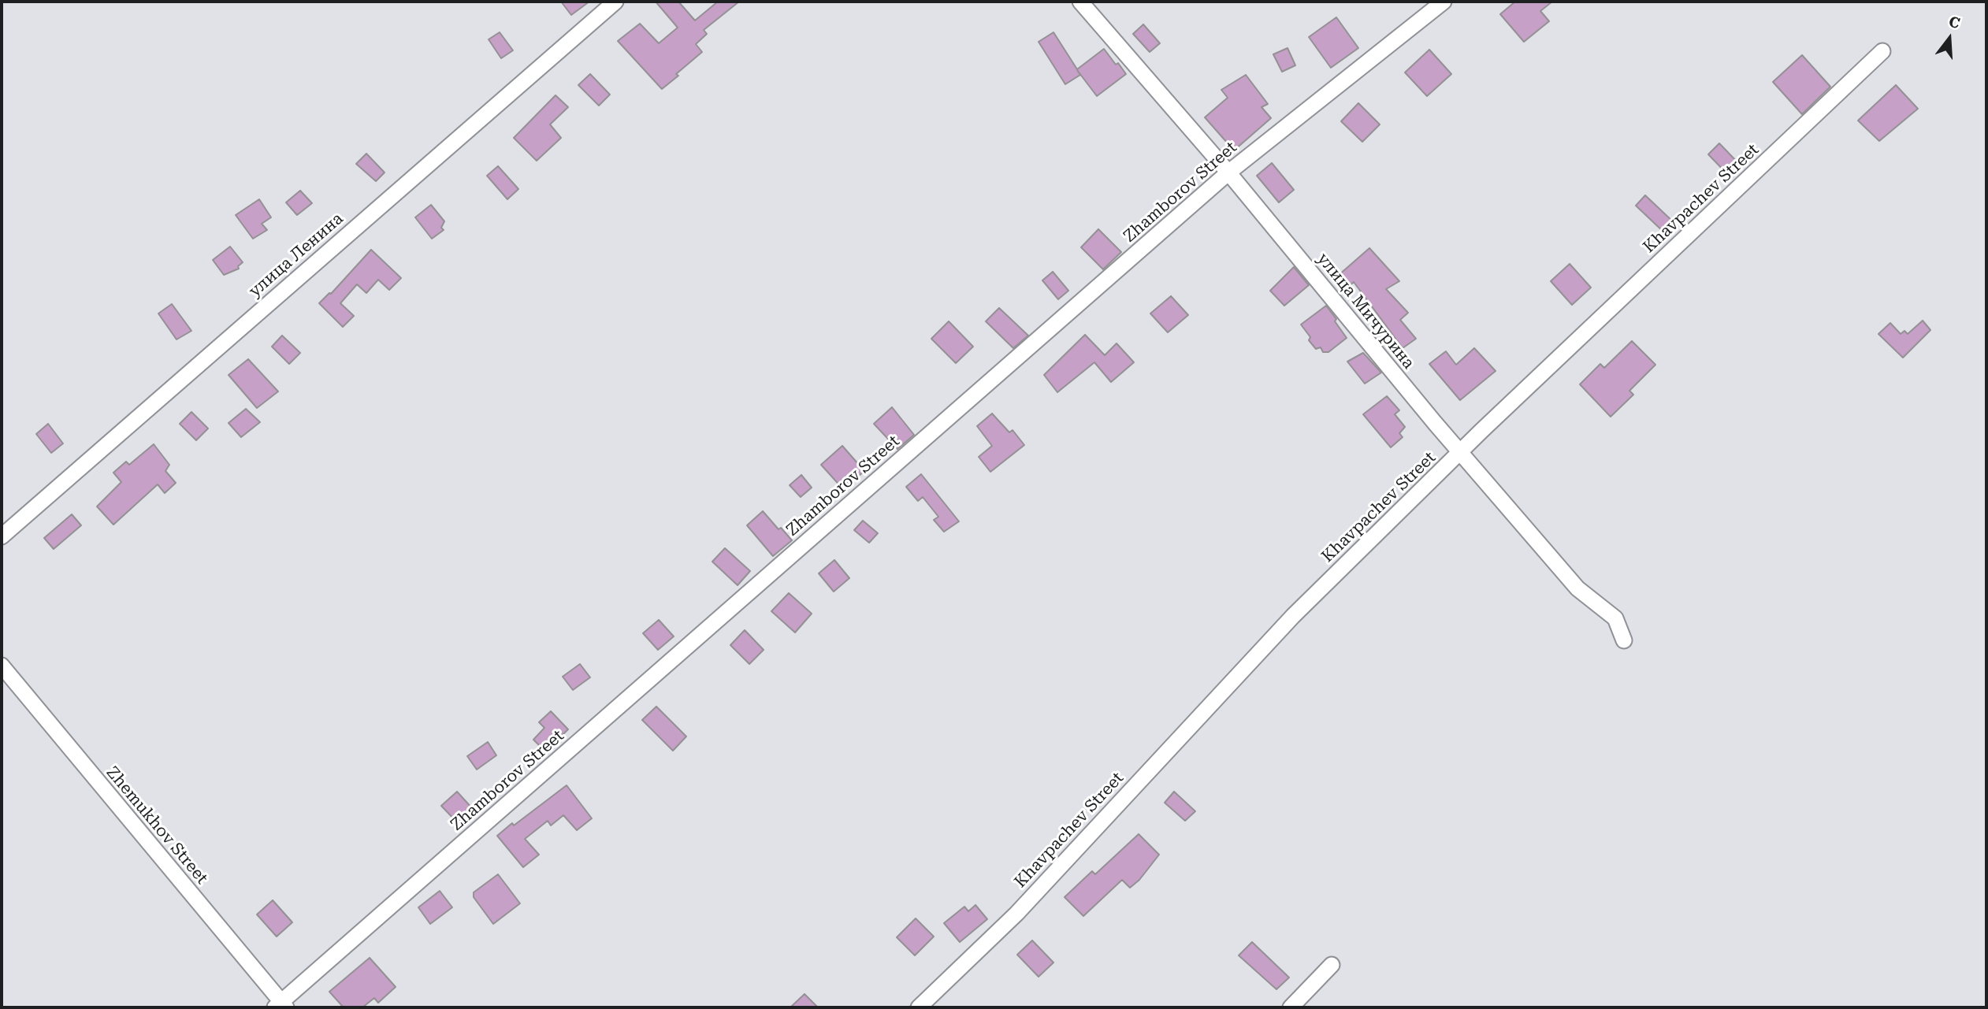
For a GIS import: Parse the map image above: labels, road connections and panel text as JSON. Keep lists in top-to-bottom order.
{
  "streets": {
    "street": [
      "Zhamborov Street",
      "Khavpachev Street",
      "улица Ленина",
      "улица Мичурина",
      "Zhemukhov Street"
    ]
  },
  "crossings": [
    ["Zhamborov Street", "улица Мичурина"],
    ["Zhamborov Street", "Zhemukhov Street"],
    ["Khavpachev Street", "улица Мичурина"]
  ],
  "north": "top"
}
